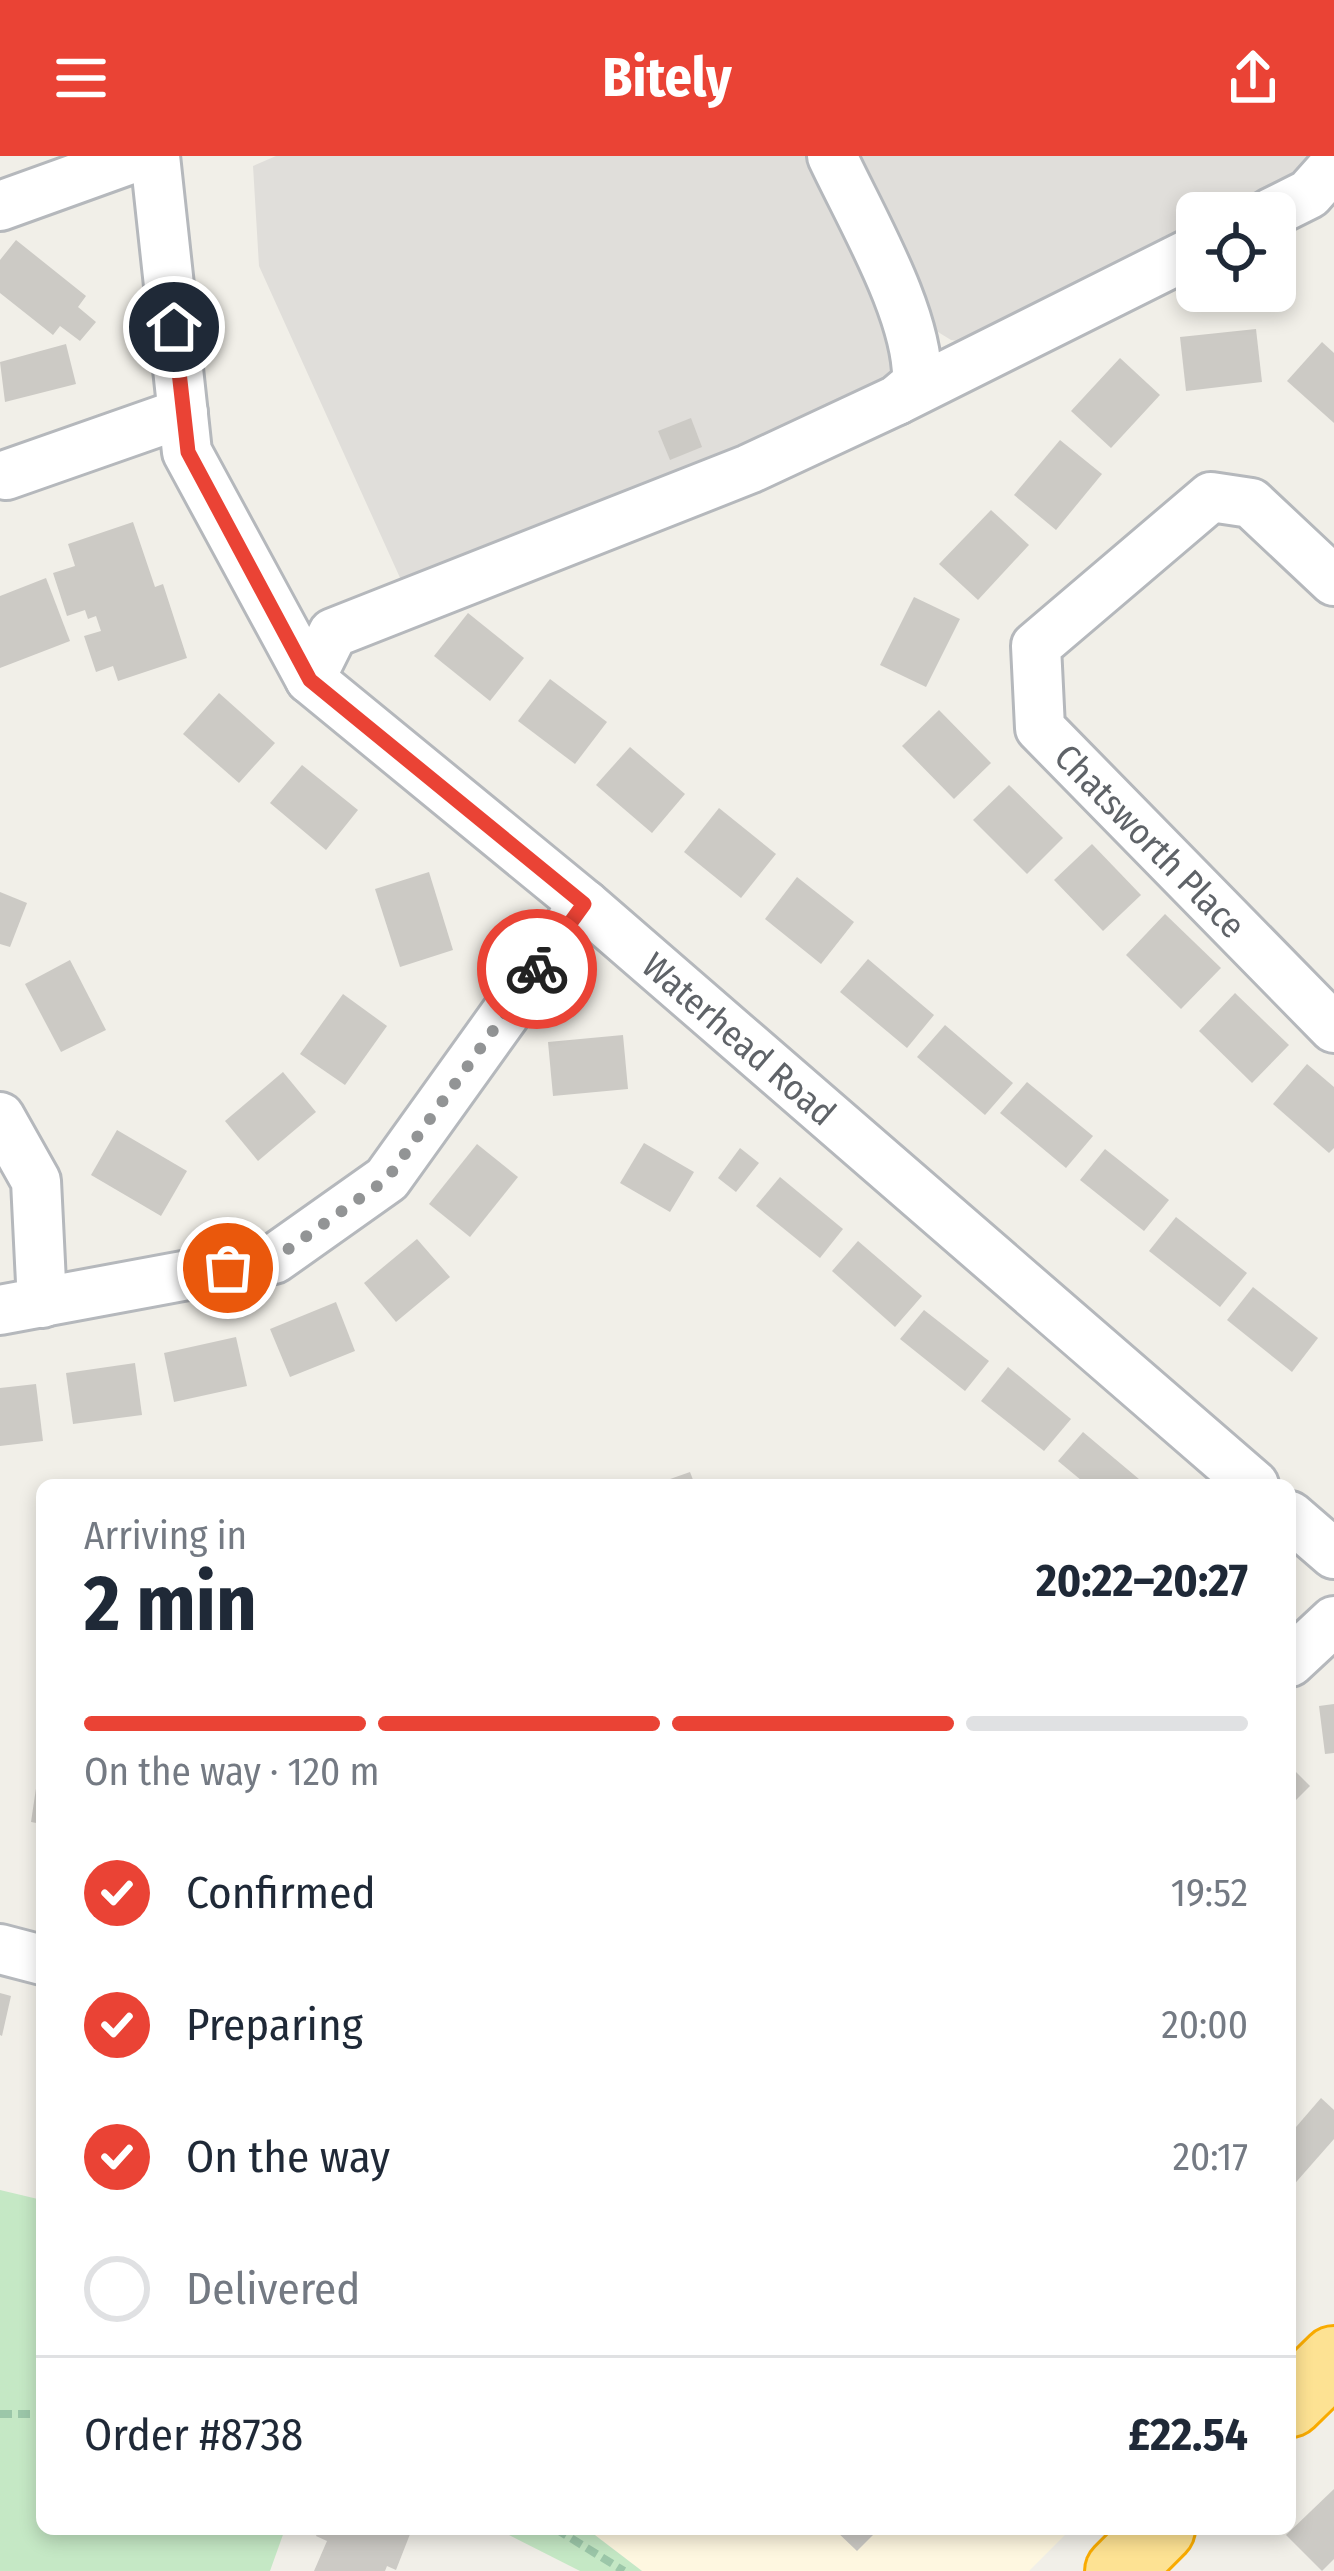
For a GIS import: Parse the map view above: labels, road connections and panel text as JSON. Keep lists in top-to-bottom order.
{
  "streets": {
    "street": ["Chatsworth Place", "Waterhead Road"]
  },
  "page": {
    "header": "Bitely",
    "heading": ["2 min", "Arriving in", "20:22–20:27"],
    "panel": ["Order #8738", "£22.54"],
    "bar": "On the way · 120 m",
    "list": [
      ["Confirmed", "19:52"],
      ["Preparing", "20:00"],
      ["On the way", "20:17"],
      "Delivered"
    ]
  }
}
